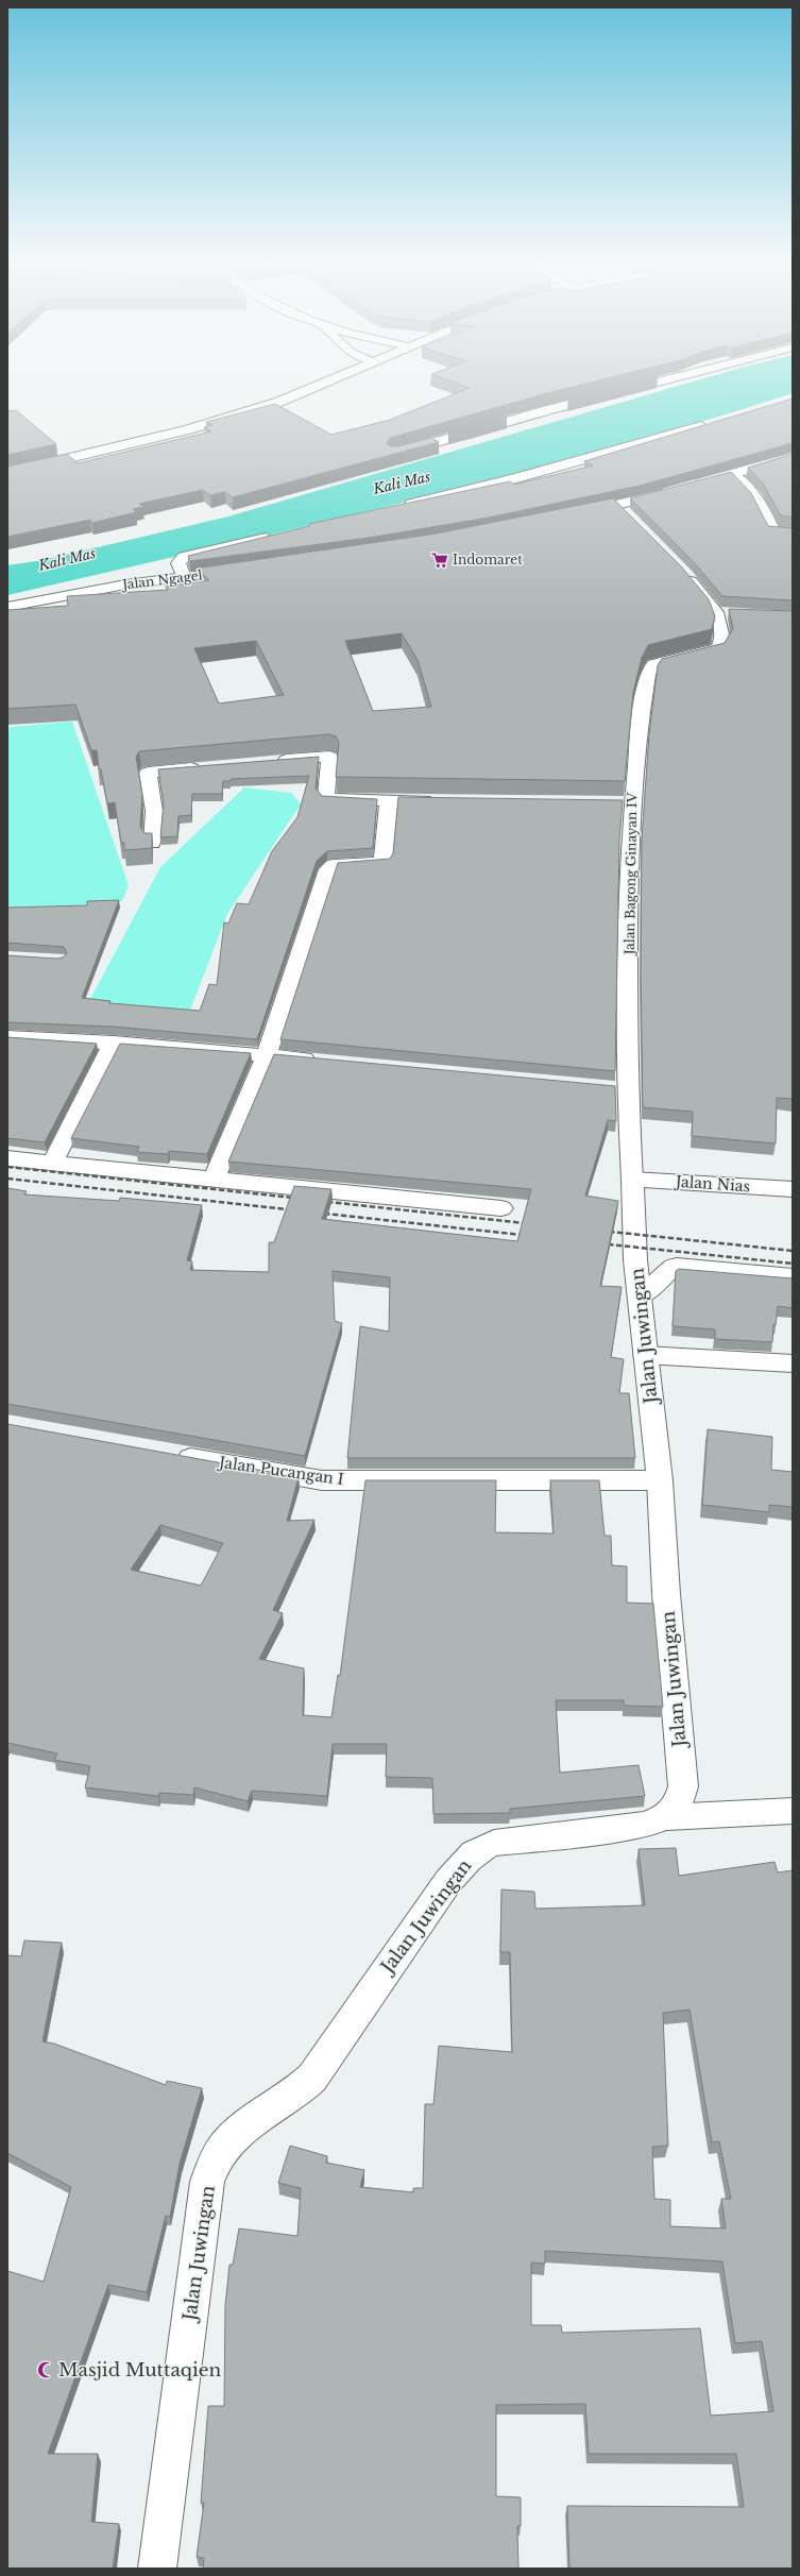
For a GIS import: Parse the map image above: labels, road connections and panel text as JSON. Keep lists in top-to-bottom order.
{
  "streets": {
    "main road": [
      "Jalan Ngagel",
      "Jalan Bagong Ginayan IV",
      "Jalan Nias",
      "Jalan Juwingan",
      "Jalan Pucangan I"
    ]
  },
  "crossings": [
    ["Jalan Bagong Ginayan IV", "Jalan Nias"],
    ["Jalan Bagong Ginayan IV", "Jalan Juwingan"],
    ["Jalan Juwingan", "Jalan Pucangan I"]
  ],
  "water": ["Kali Mas"],
  "places": {
    "supermarket": ["Indomaret"],
    "mosque": ["Masjid Muttaqien"]
  }
}
